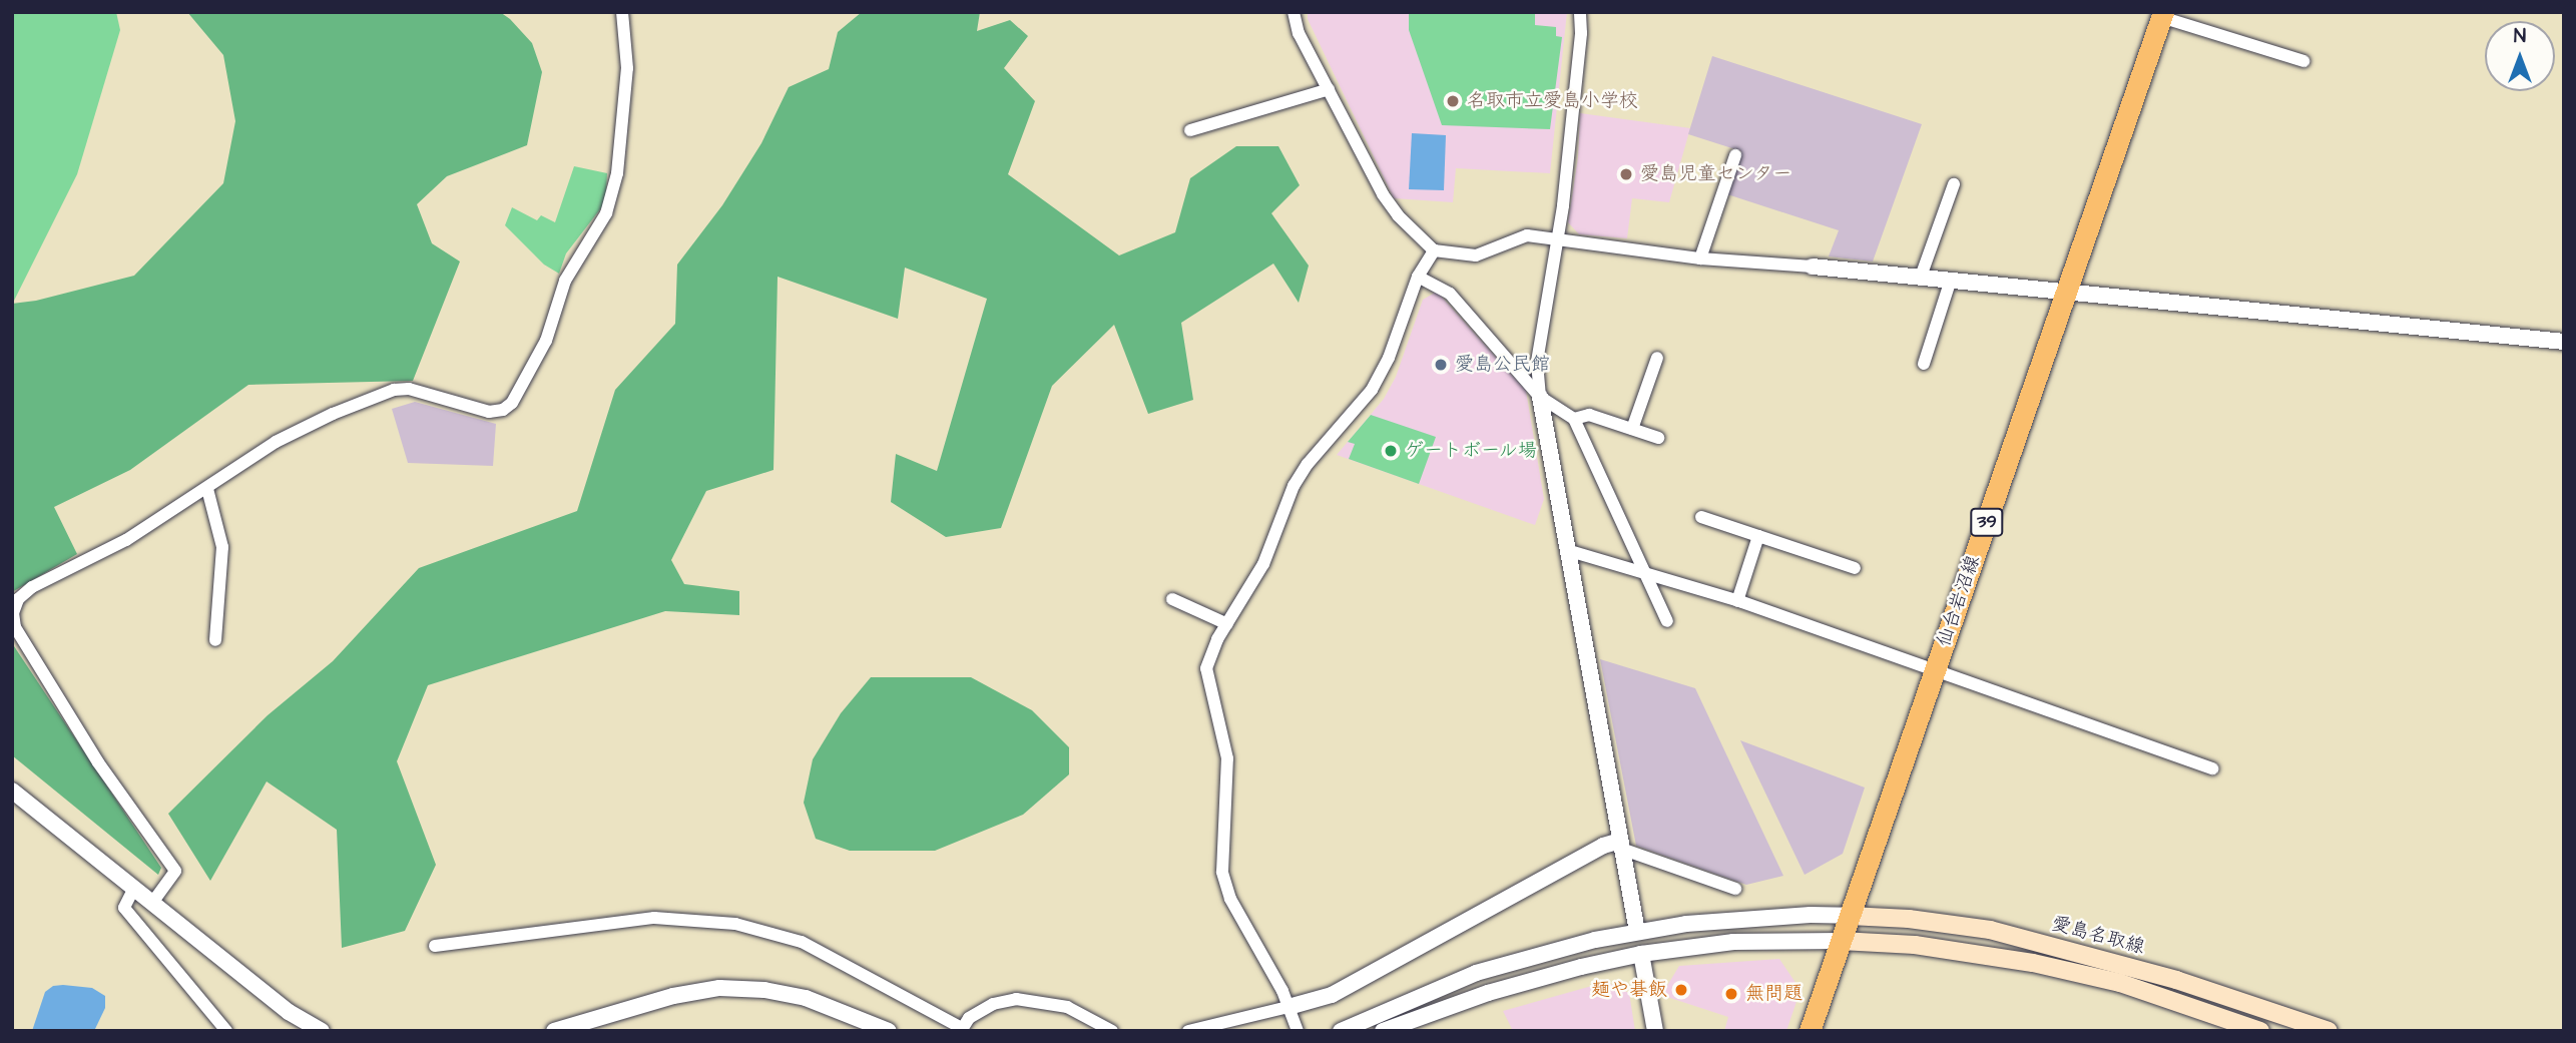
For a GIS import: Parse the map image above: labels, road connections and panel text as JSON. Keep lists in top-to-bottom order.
{
  "streets": {
    "main road": ["39", "仙台岩沼線", "愛島名取線"]
  },
  "crossings": [
    ["仙台岩沼線", "愛島名取線"]
  ],
  "places": [
    "名取市立愛島小学校",
    "愛島児童センター",
    "愛島公民館",
    "ゲートボール場",
    "麺や碁飯",
    "無問題"
  ],
  "north": "top"
}
